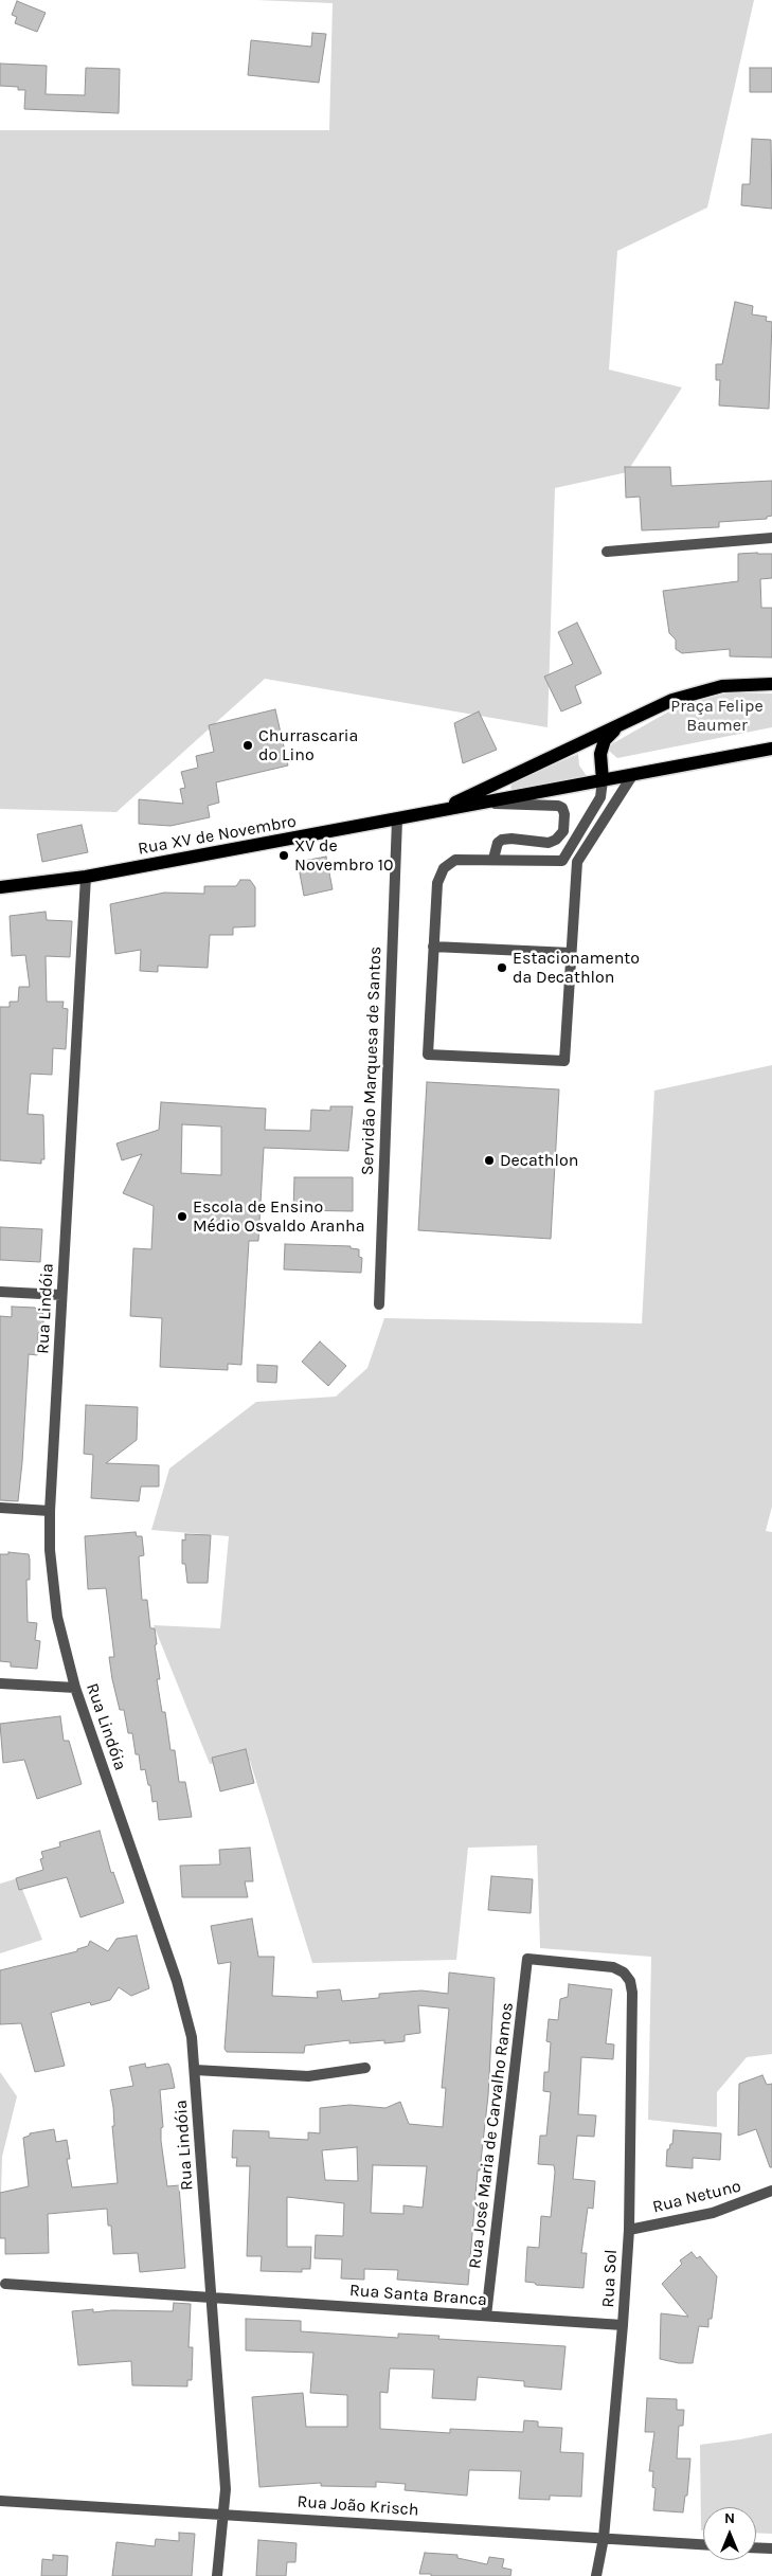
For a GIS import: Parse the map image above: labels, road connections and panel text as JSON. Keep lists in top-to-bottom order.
{
  "streets": {
    "main road": ["Rua XV de Novembro"],
    "street": [
      "Servidão Marquesa de Santos",
      "Rua Lindóia",
      "Rua José Maria de Carvalho Ramos",
      "Rua Netuno",
      "Rua Sol",
      "Rua Santa Branca",
      "Rua João Krisch"
    ]
  },
  "crossings": [
    ["Rua XV de Novembro", "Servidão Marquesa de Santos"],
    ["Rua XV de Novembro", "Rua Lindóia"],
    ["Rua Lindóia", "Rua Santa Branca"],
    ["Rua Lindóia", "Rua João Krisch"],
    ["Rua José Maria de Carvalho Ramos", "Rua Sol"],
    ["Rua José Maria de Carvalho Ramos", "Rua Santa Branca"],
    ["Rua Netuno", "Rua Sol"],
    ["Rua Sol", "Rua Santa Branca"],
    ["Rua Sol", "Rua João Krisch"]
  ],
  "parks": ["Praça Felipe Baumer"],
  "places": [
    "Churrascaria do Lino",
    "XV de Novembro 10",
    "Estacionamento da Decathlon",
    "Decathlon",
    "Escola de Ensino Médio Osvaldo Aranha"
  ],
  "north": "top"
}
